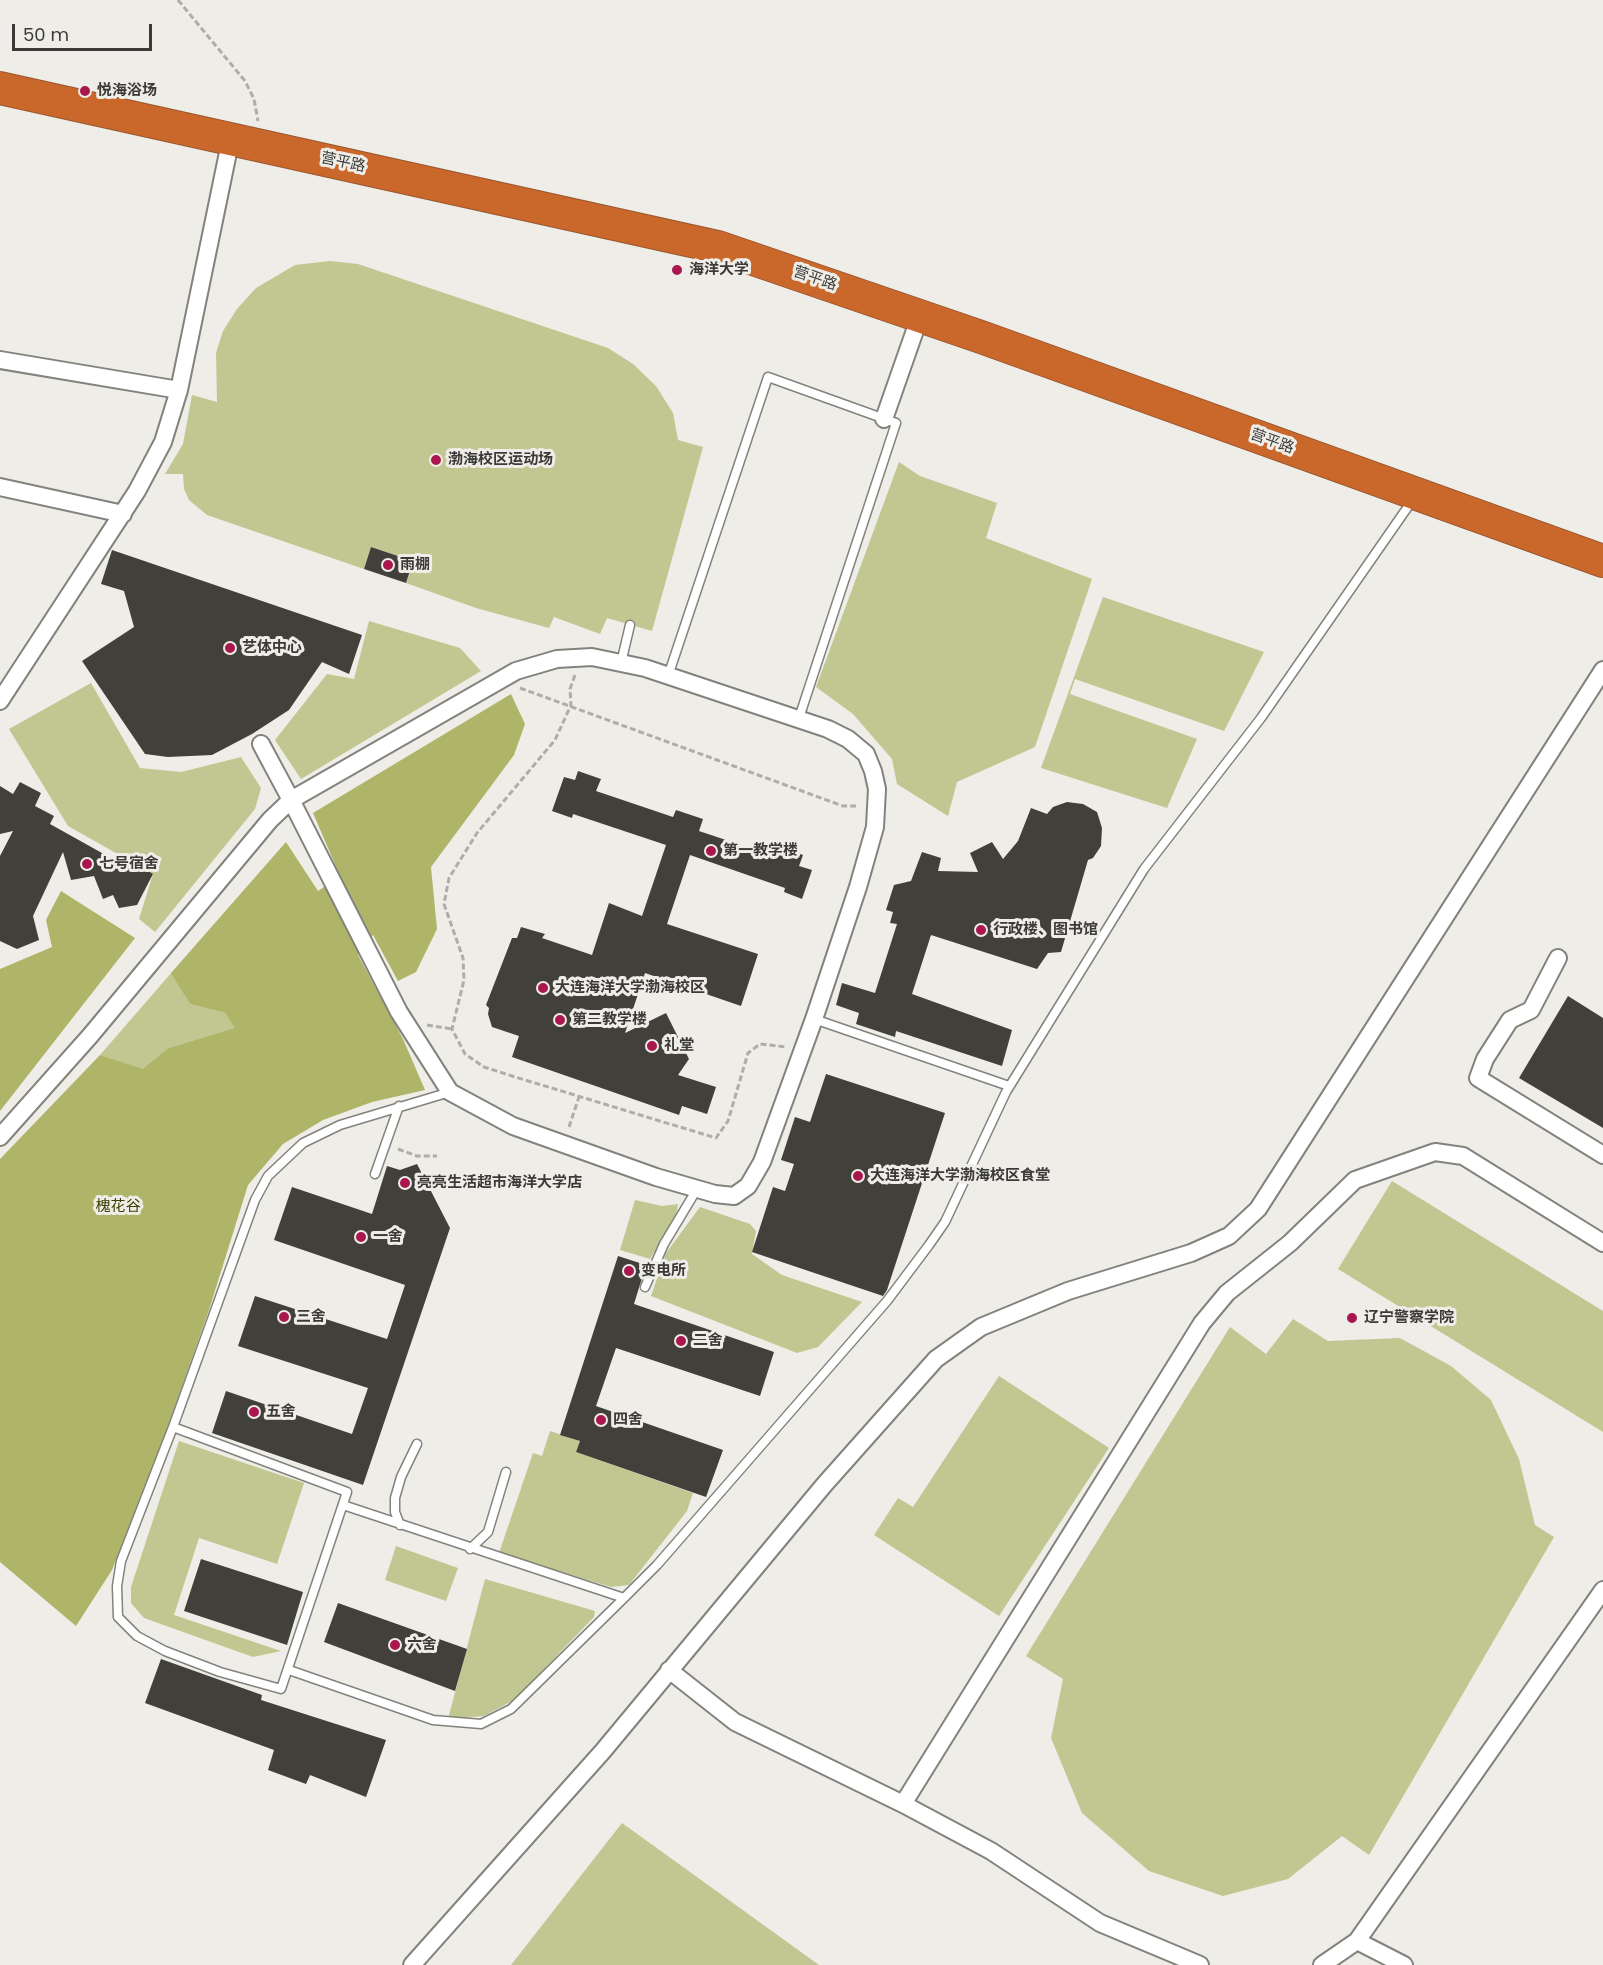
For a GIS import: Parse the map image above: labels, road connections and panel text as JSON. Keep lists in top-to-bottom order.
{
  "streets": {
    "highway": ["营平路"]
  },
  "parks": ["槐花谷"],
  "places": [
    "悦海浴场",
    "海洋大学",
    "渤海校区运动场",
    "雨棚",
    "艺体中心",
    "第一教学楼",
    "七号宿舍",
    "行政楼、图书馆",
    "大连海洋大学渤海校区",
    "第二教学楼",
    "礼堂",
    "大连海洋大学渤海校区食堂",
    "亮亮生活超市海洋大学店",
    "一舍",
    "变电所",
    "三舍",
    "辽宁警察学院",
    "二舍",
    "五舍",
    "四舍",
    "六舍"
  ],
  "scale_bar": "50 m"
}
